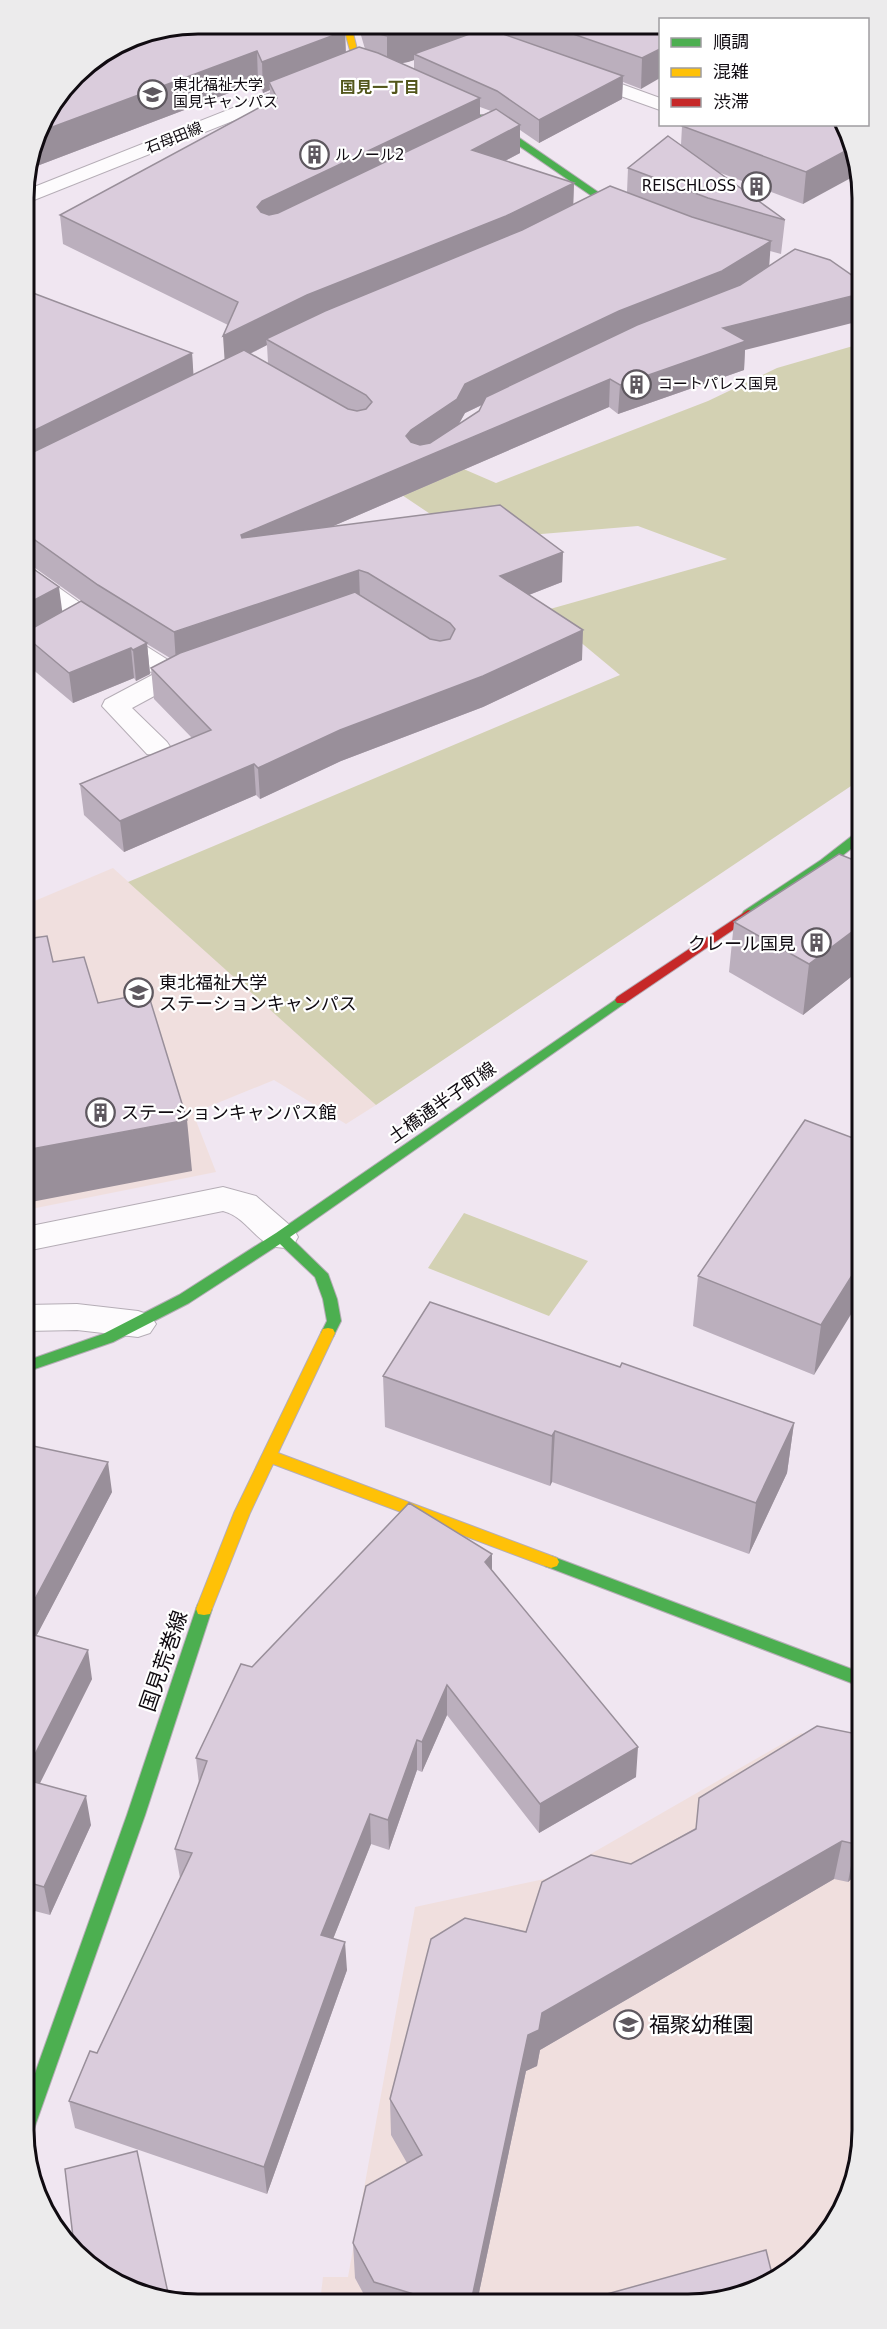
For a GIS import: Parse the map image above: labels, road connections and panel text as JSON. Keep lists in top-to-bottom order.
{
  "streets": {
    "street": ["石母田線", "土橋通半子町線", "国見荒巻線"]
  },
  "crossings": [
    ["土橋通半子町線", "国見荒巻線"]
  ],
  "districts": ["国見一丁目"],
  "places": {
    "school or university": ["東北福祉大学 国見キャンパス", "東北福祉大学 ステーションキャンパス", "福聚幼稚園"],
    "building": [
      "ルノール2",
      "REISCHLOSS",
      "コートパレス国見",
      "クレール国見",
      "ステーションキャンパス館"
    ]
  },
  "legend": ["順調", "混雑", "渋滞"]
}
